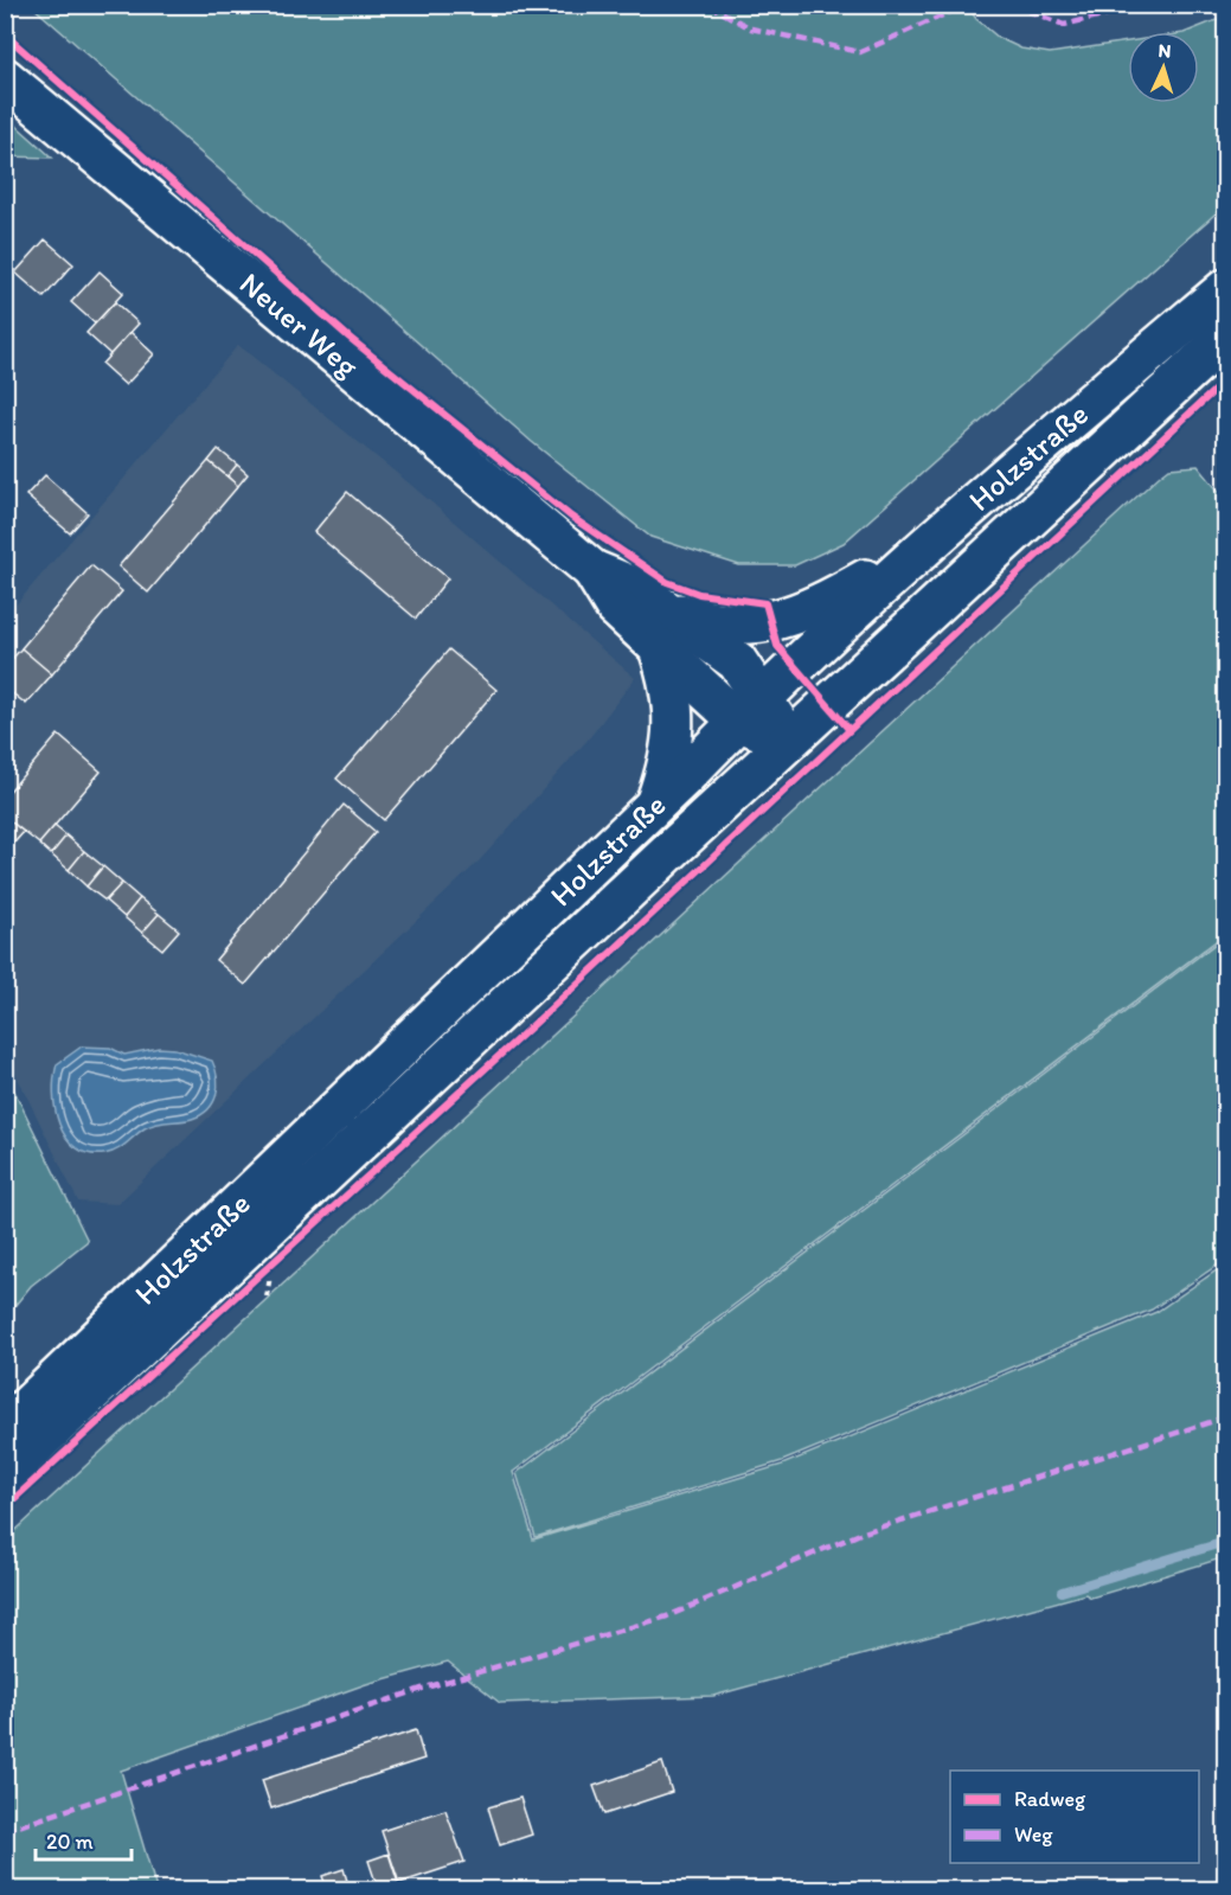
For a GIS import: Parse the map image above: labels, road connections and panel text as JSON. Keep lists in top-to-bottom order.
{
  "streets": {
    "main road": ["Neuer Weg", "Holzstraße"]
  },
  "crossings": [
    ["Neuer Weg", "Holzstraße"]
  ],
  "legend": ["Radweg", "Weg"],
  "scale_bar": "20 m",
  "north": "top"
}
